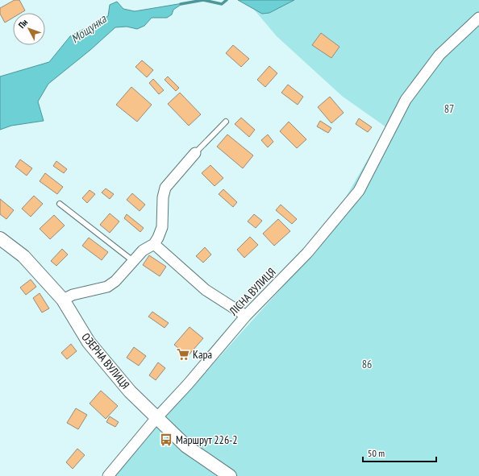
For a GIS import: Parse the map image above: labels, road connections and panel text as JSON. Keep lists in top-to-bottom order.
{
  "streets": {
    "street": ["ЛІСНА ВУЛИЦЯ", "ОЗЕРНА ВУЛИЦЯ"]
  },
  "crossings": [
    ["ЛІСНА ВУЛИЦЯ", "ОЗЕРНА ВУЛИЦЯ"]
  ],
  "water": ["Мощунка"],
  "parks": ["87", "86"],
  "places": {
    "supermarket": ["Кара"],
    "bus stop": ["Маршрут 226-2"]
  },
  "scale_bar": "50 m",
  "north": "top left"
}
